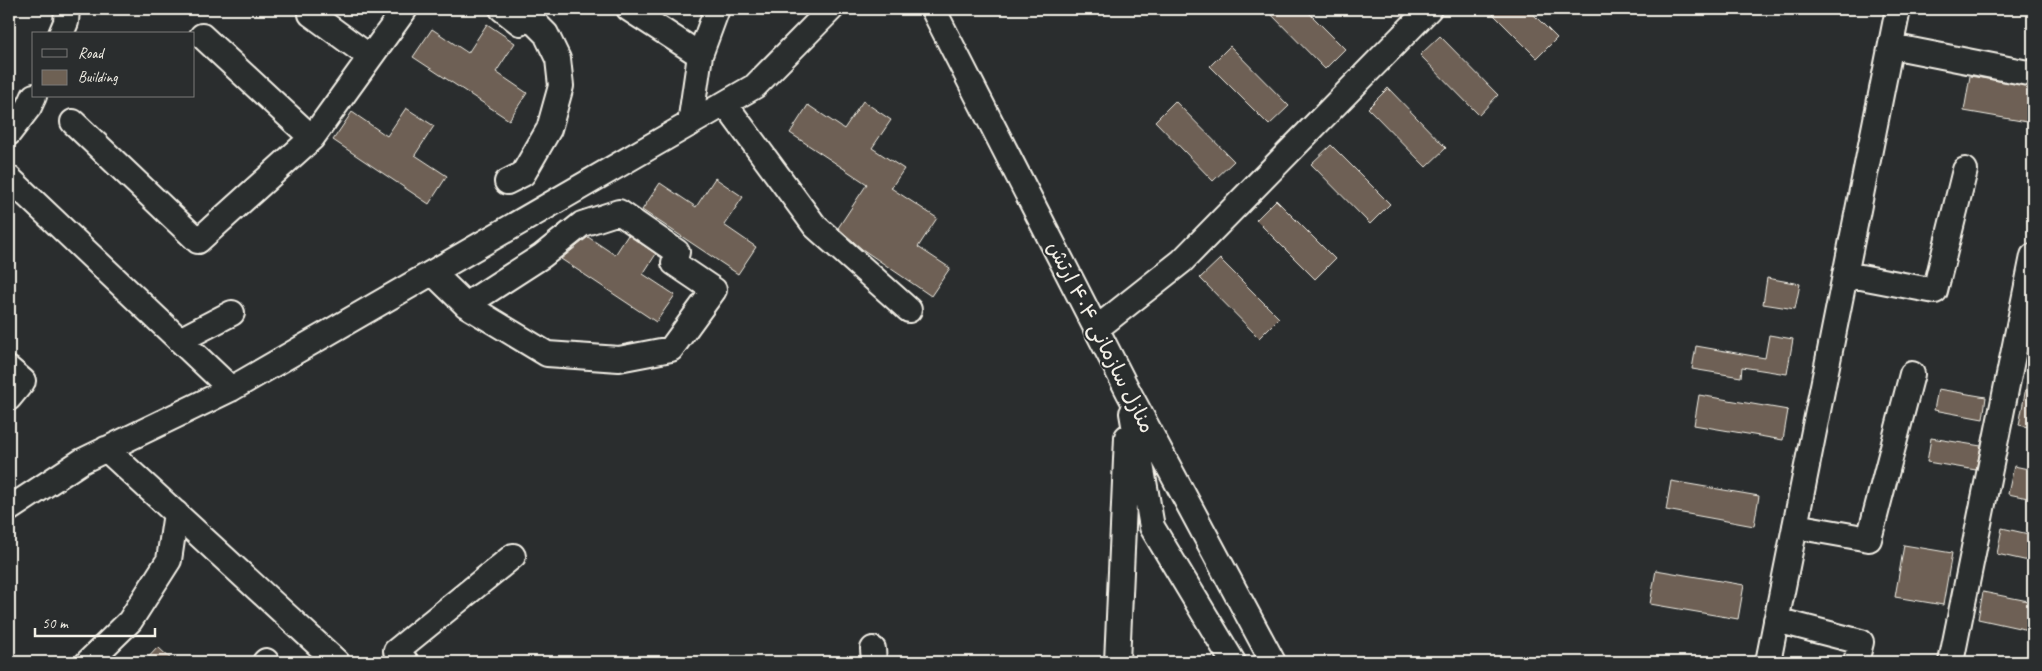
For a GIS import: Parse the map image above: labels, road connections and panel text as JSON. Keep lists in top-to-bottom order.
{
  "streets": {
    "street": ["منازل سازمانی ۴۰۴ ارتش"]
  },
  "legend": ["Road", "Building"],
  "scale_bar": "50 m"
}
